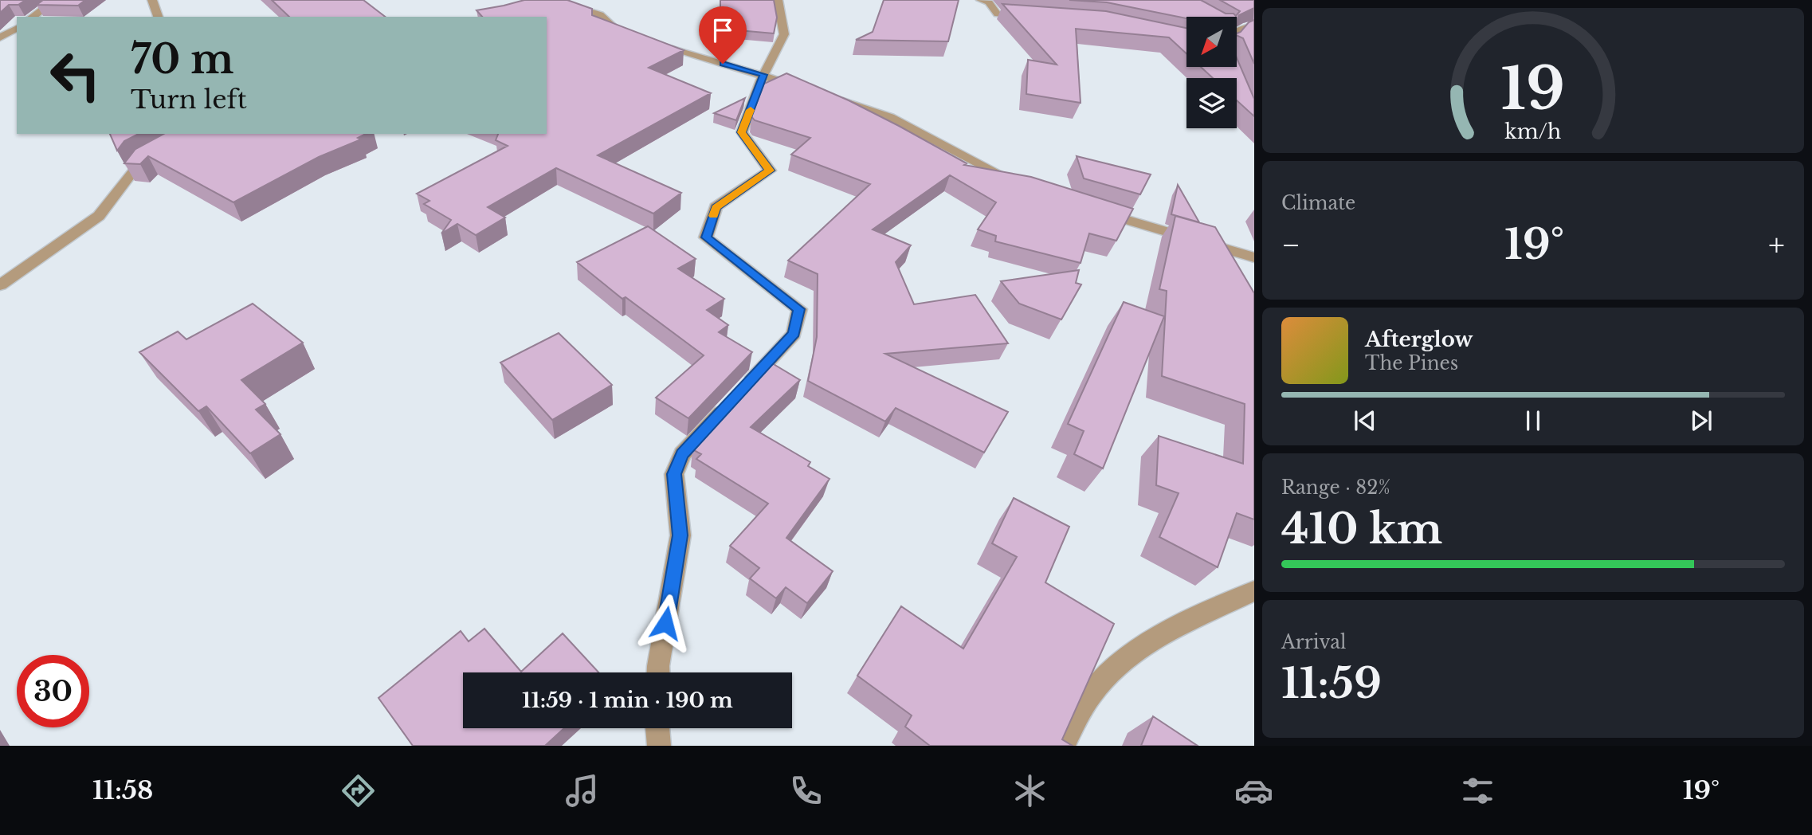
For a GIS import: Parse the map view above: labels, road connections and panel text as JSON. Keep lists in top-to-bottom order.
{
  "north": "bottom left",
  "page": {
    "turn": ["70 m", "Turn left"],
    "tile": [
      "Climate",
      ["Range · 82%", "410 km"],
      ["Arrival", "11:59"]
    ],
    "heat": ["−", "19°", "+"],
    "song": ["Afterglow", "The Pines"],
    "limit": "30",
    "trip": "11:59 · 1 min · 190 m",
    "tabs": ["11:58", "19°"],
    "gauge": ["19", "km/h"]
  }
}
